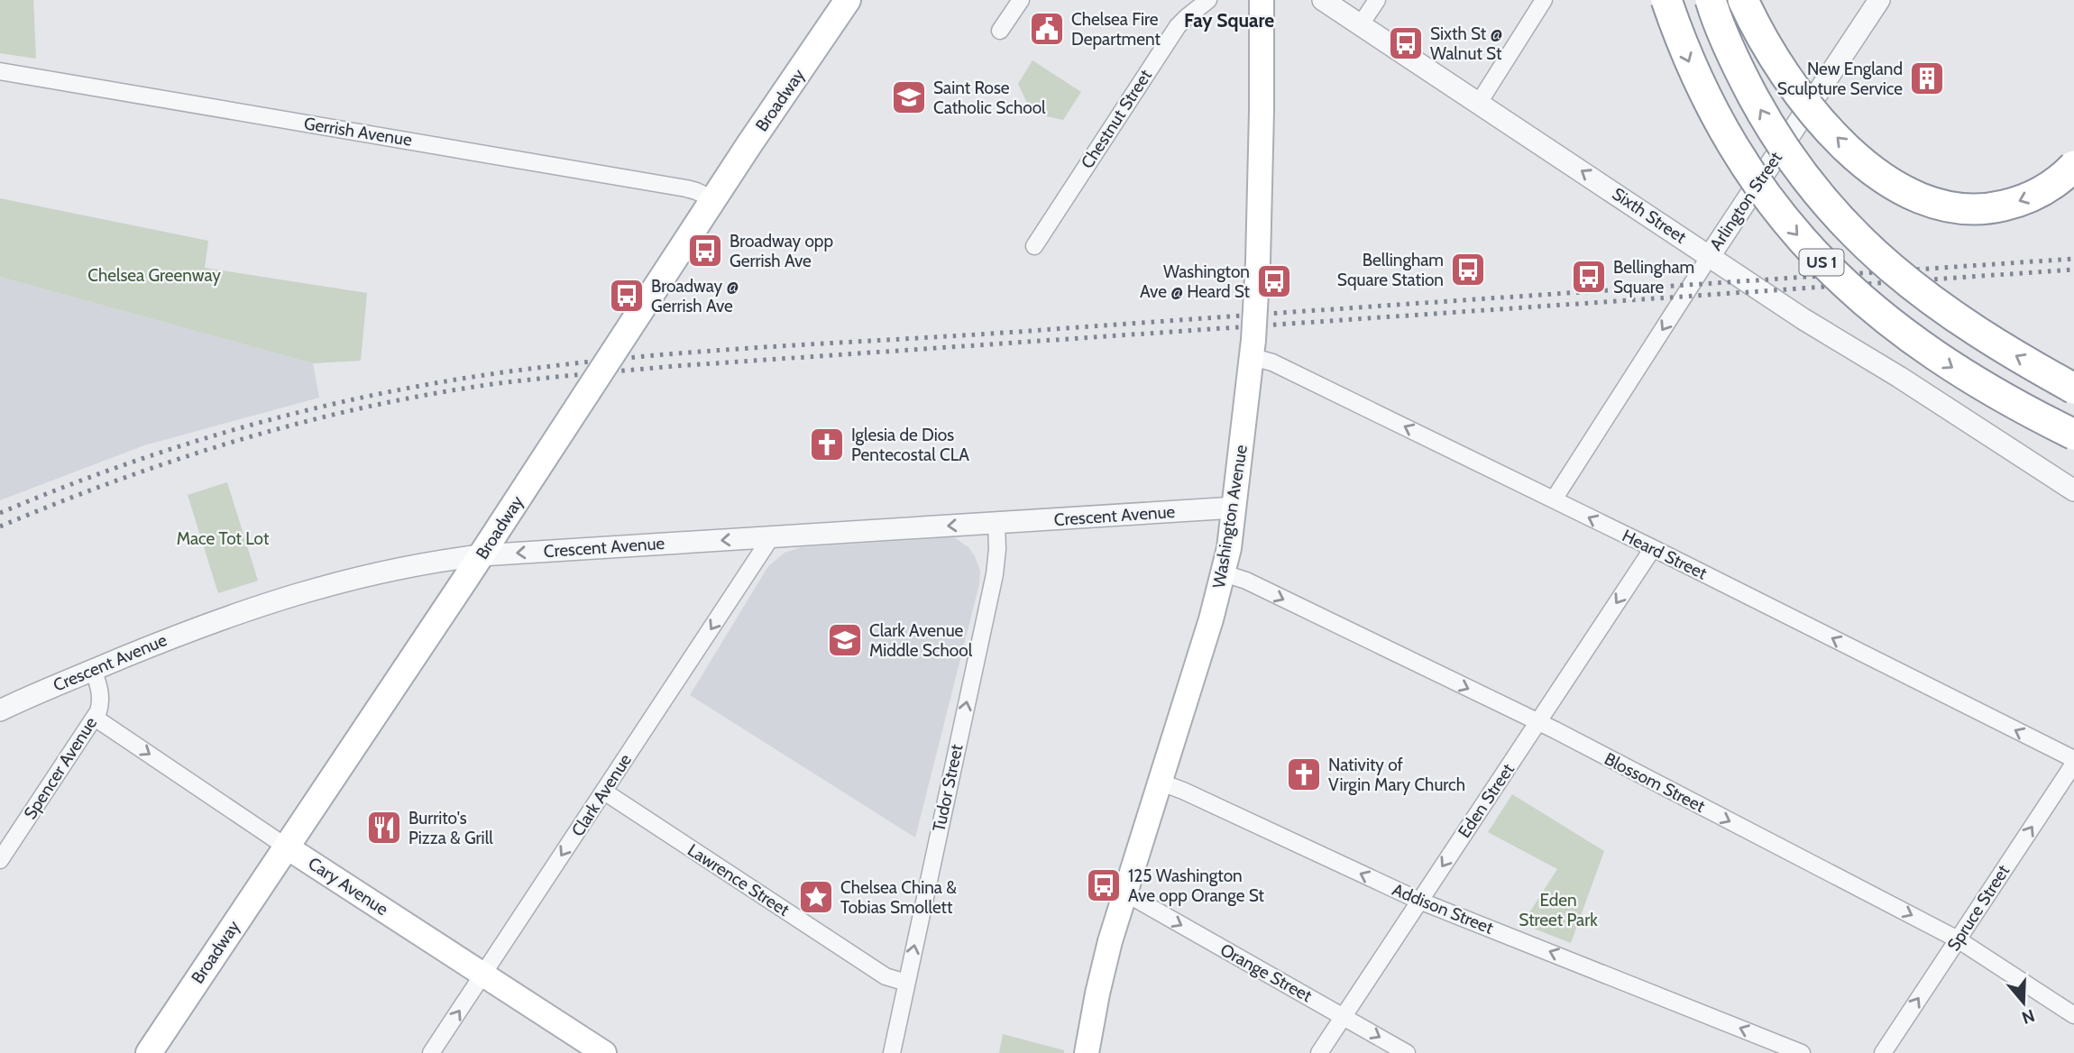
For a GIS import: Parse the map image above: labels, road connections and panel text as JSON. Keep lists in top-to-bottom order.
{
  "streets": {
    "highway": ["US 1"],
    "main road": ["Broadway", "Washington Avenue", "Cary Avenue"],
    "street": [
      "Chestnut Street",
      "Gerrish Avenue",
      "Arlington Street",
      "Sixth Street",
      "Crescent Avenue",
      "Heard Street",
      "Spencer Avenue",
      "Blossom Street",
      "Tudor Street",
      "Clark Avenue",
      "Eden Street",
      "Lawrence Street",
      "Spruce Street",
      "Addison Street",
      "Orange Street"
    ]
  },
  "crossings": [
    ["Broadway", "Gerrish Avenue"],
    ["Broadway", "Crescent Avenue"],
    ["Broadway", "Cary Avenue"],
    ["Arlington Street", "Sixth Street"],
    ["Arlington Street", "Heard Street"],
    ["Crescent Avenue", "Washington Avenue"],
    ["Crescent Avenue", "Spencer Avenue"],
    ["Crescent Avenue", "Tudor Street"],
    ["Crescent Avenue", "Clark Avenue"],
    ["Washington Avenue", "Heard Street"],
    ["Washington Avenue", "Blossom Street"],
    ["Washington Avenue", "Addison Street"],
    ["Washington Avenue", "Orange Street"],
    ["Heard Street", "Eden Street"],
    ["Heard Street", "Spruce Street"],
    ["Spencer Avenue", "Cary Avenue"],
    ["Blossom Street", "Eden Street"],
    ["Blossom Street", "Spruce Street"],
    ["Tudor Street", "Lawrence Street"],
    ["Clark Avenue", "Lawrence Street"],
    ["Clark Avenue", "Cary Avenue"],
    ["Eden Street", "Addison Street"],
    ["Eden Street", "Orange Street"]
  ],
  "one_way": [
    "Arlington Street",
    "Crescent Avenue",
    "Heard Street",
    "Blossom Street",
    "Tudor Street",
    "Eden Street",
    "Cary Avenue",
    "Spruce Street",
    "Addison Street",
    "Orange Street"
  ],
  "districts": ["Fay Square"],
  "parks": ["Chelsea Greenway", "Mace Tot Lot", "Eden Street Park"],
  "places": {
    "public building": ["Chelsea Fire Department"],
    "bus stop": [
      "Sixth St @ Walnut St",
      "Broadway opp Gerrish Ave",
      "Bellingham Square Station",
      "Bellingham Square",
      "Washington Ave @ Heard St",
      "Broadway @ Gerrish Ave",
      "125 Washington Ave opp Orange St"
    ],
    "building": ["New England Sculpture Service"],
    "school or university": ["Saint Rose Catholic School", "Clark Avenue Middle School"],
    "church": ["Iglesia de Dios Pentecostal CLA", "Nativity of Virgin Mary Church"],
    "restaurant": ["Burrito's Pizza & Grill"],
    "place": ["Chelsea China & Tobias Smollett"]
  },
  "north": "bottom"
}
